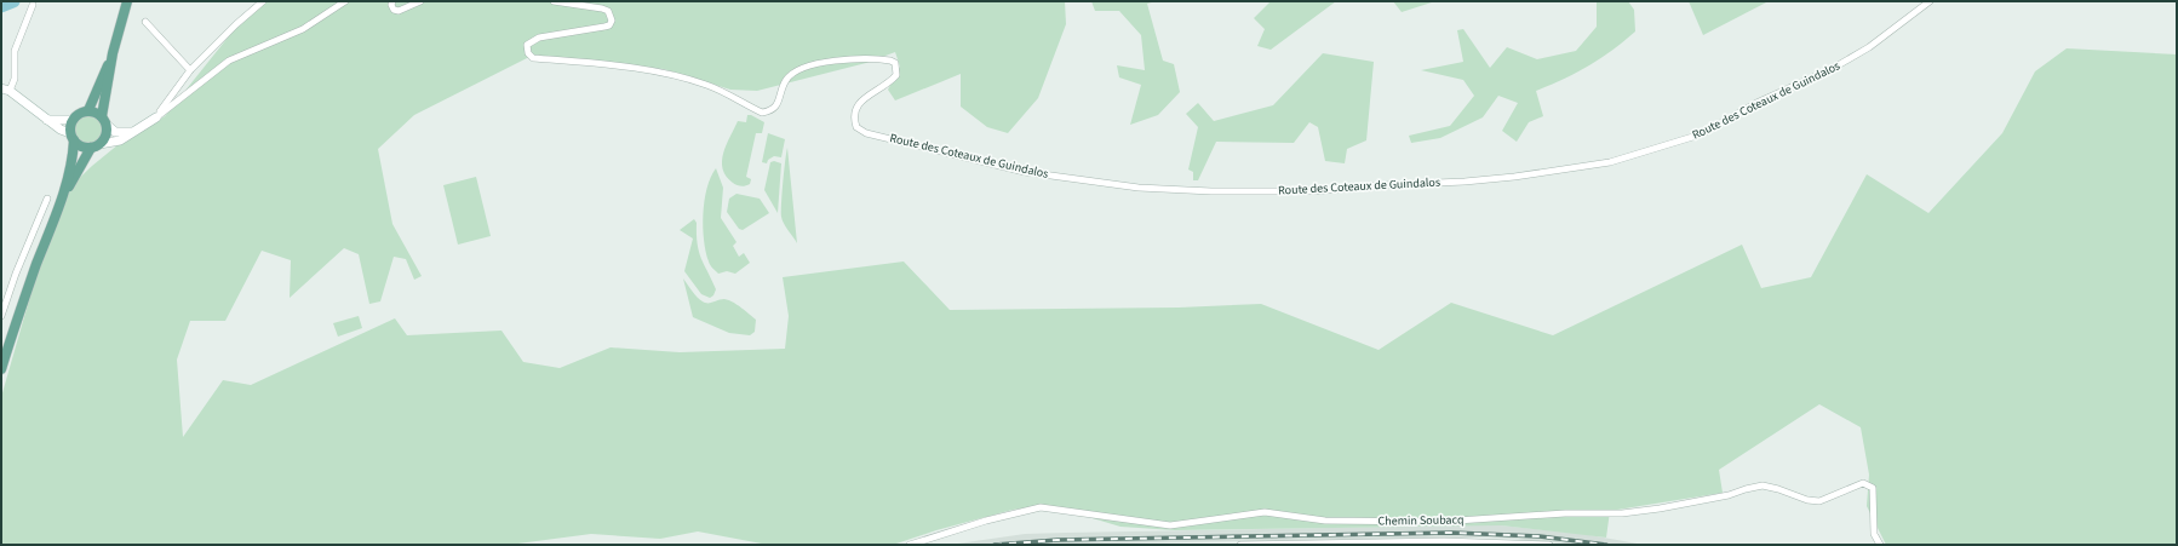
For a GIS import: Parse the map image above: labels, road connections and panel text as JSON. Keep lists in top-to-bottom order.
{
  "streets": {
    "street": ["Route des Coteaux de Guindalos", "Chemin Soubacq"]
  }
}
